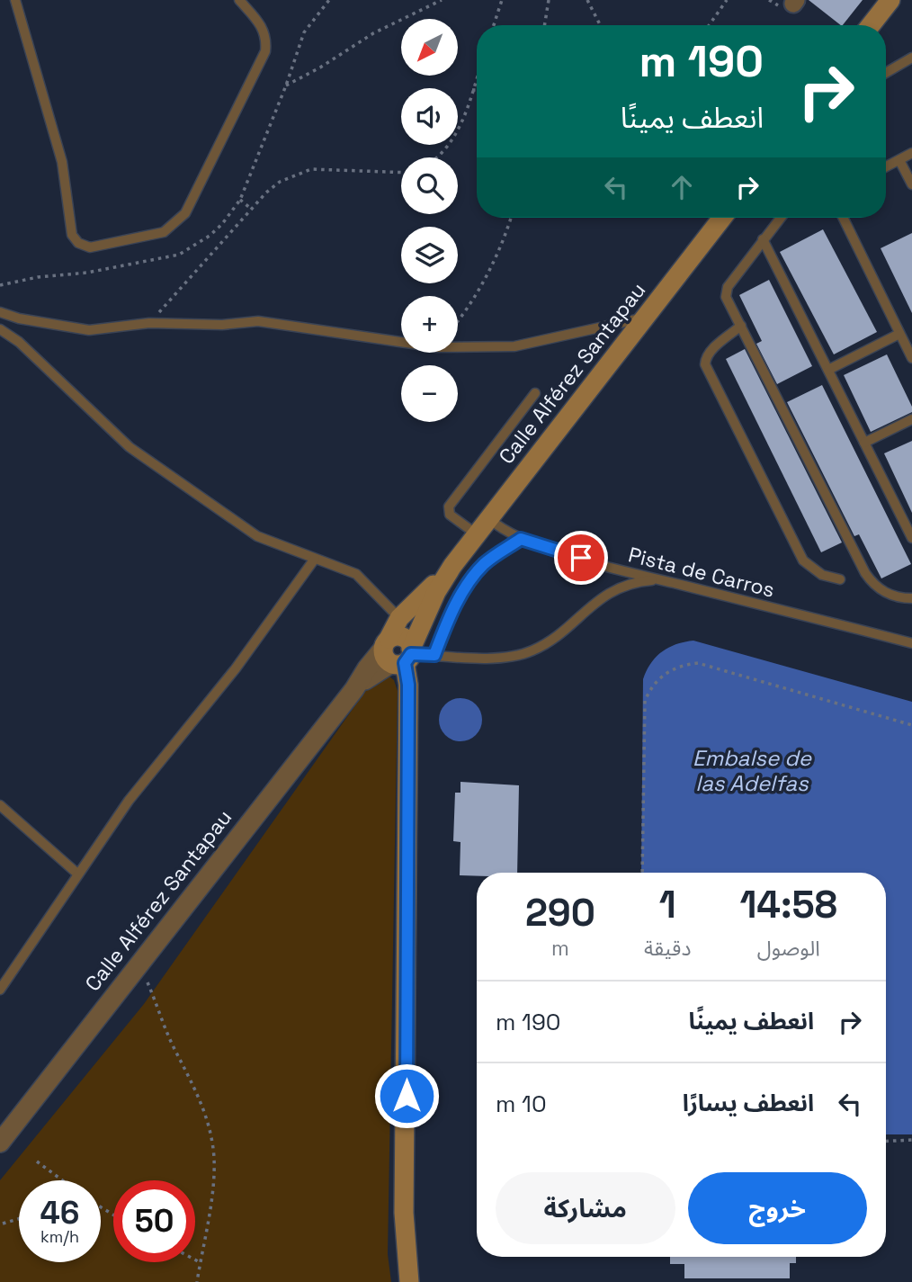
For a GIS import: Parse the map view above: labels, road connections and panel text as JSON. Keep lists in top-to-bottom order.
{
  "streets": {
    "main road": ["Calle Alférez Santapau"],
    "lane": ["Pista de Carros"]
  },
  "crossings": [
    ["Calle Alférez Santapau", "Pista de Carros"]
  ],
  "water": ["Embalse de las Adelfas"],
  "north": "bottom left",
  "page": {
    "map_buttons": ["+", "−"],
    "turn": ["190 m", "انعطف يمينًا"],
    "eta": [
      "14:58",
      "الوصول",
      "1",
      "دقيقة",
      "290",
      "m"
    ],
    "list": [
      {
        "name": "انعطف يمينًا",
        "value": "190 m"
      },
      {
        "name": "انعطف يسارًا",
        "value": "10 m"
      }
    ],
    "buttons": ["خروج", "مشاركة"],
    "speed": "46 km/h",
    "limit": "50"
  }
}
